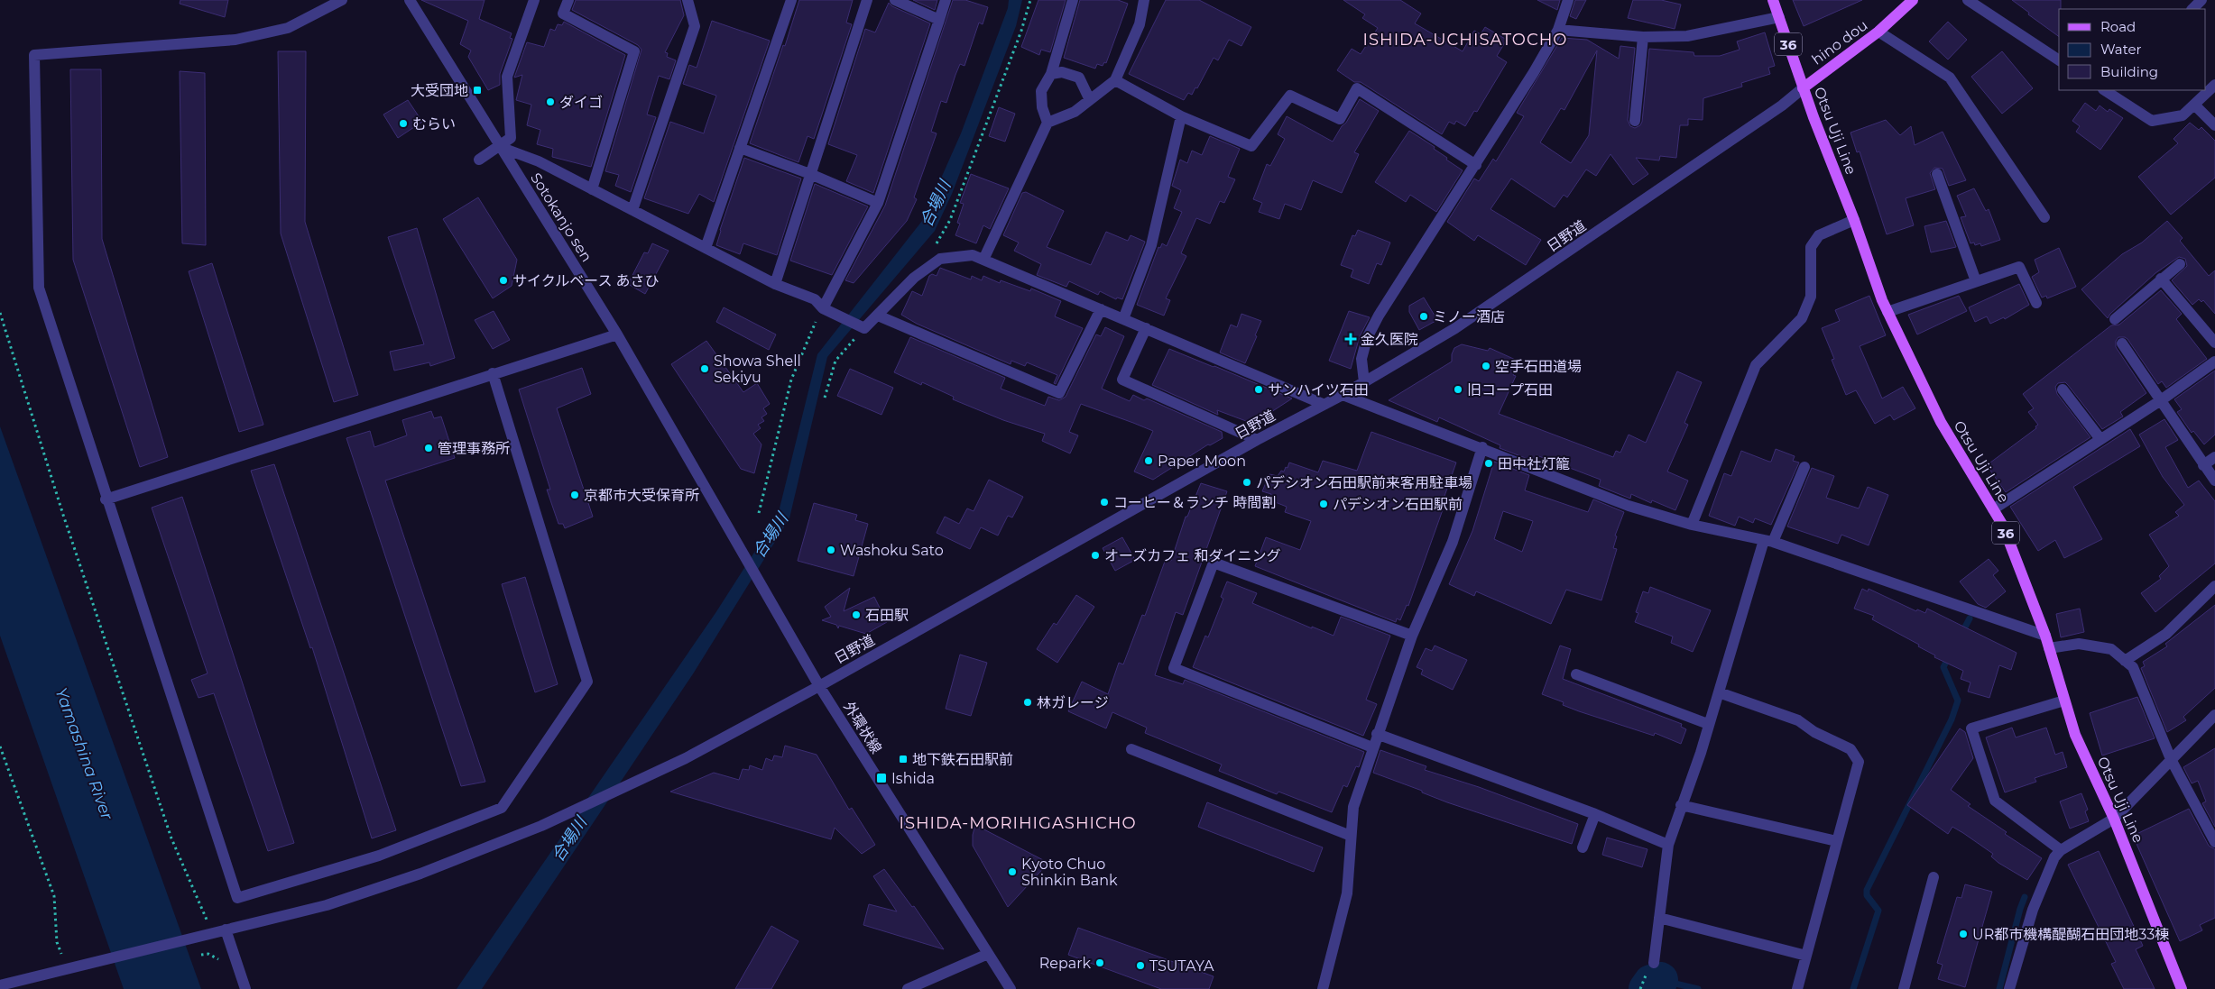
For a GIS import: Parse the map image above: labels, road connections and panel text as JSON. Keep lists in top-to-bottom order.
{
  "streets": {
    "main road": ["hino dou", "36", "Otsu Uji Line"],
    "street": ["Sotokanjo sen", "日野道", "外環状線"]
  },
  "crossings": [
    ["hino dou", "Otsu Uji Line"],
    ["hino dou", "日野道"],
    ["Otsu Uji Line", "日野道"],
    ["Sotokanjo sen", "外環状線"],
    ["日野道", "外環状線"]
  ],
  "districts": ["ISHIDA-UCHISATOCHO", "ISHIDA-MORIHIGASHICHO"],
  "water": ["合場川", "Yamashina River"],
  "places": {
    "transit": ["大受団地", "地下鉄石田駅前", "Ishida"],
    "other": [
      "ダイゴ",
      "むらい",
      "サイクルベース あさひ",
      "ミノー酒店",
      "空手石田道場",
      "Showa Shell Sekiyu",
      "サンハイツ石田",
      "旧コープ石田",
      "管理事務所",
      "Paper Moon",
      "田中社灯籠",
      "パデシオン石田駅前来客用駐車場",
      "京都市大受保育所",
      "コーヒー＆ランチ 時間割",
      "パデシオン石田駅前",
      "Washoku Sato",
      "オーズカフェ 和ダイニング",
      "石田駅",
      "林ガレージ",
      "Kyoto Chuo Shinkin Bank",
      "UR都市機構醍醐石田団地33棟",
      "Repark",
      "TSUTAYA"
    ],
    "health": ["金久医院"]
  },
  "legend": ["Road", "Water", "Building"]
}
